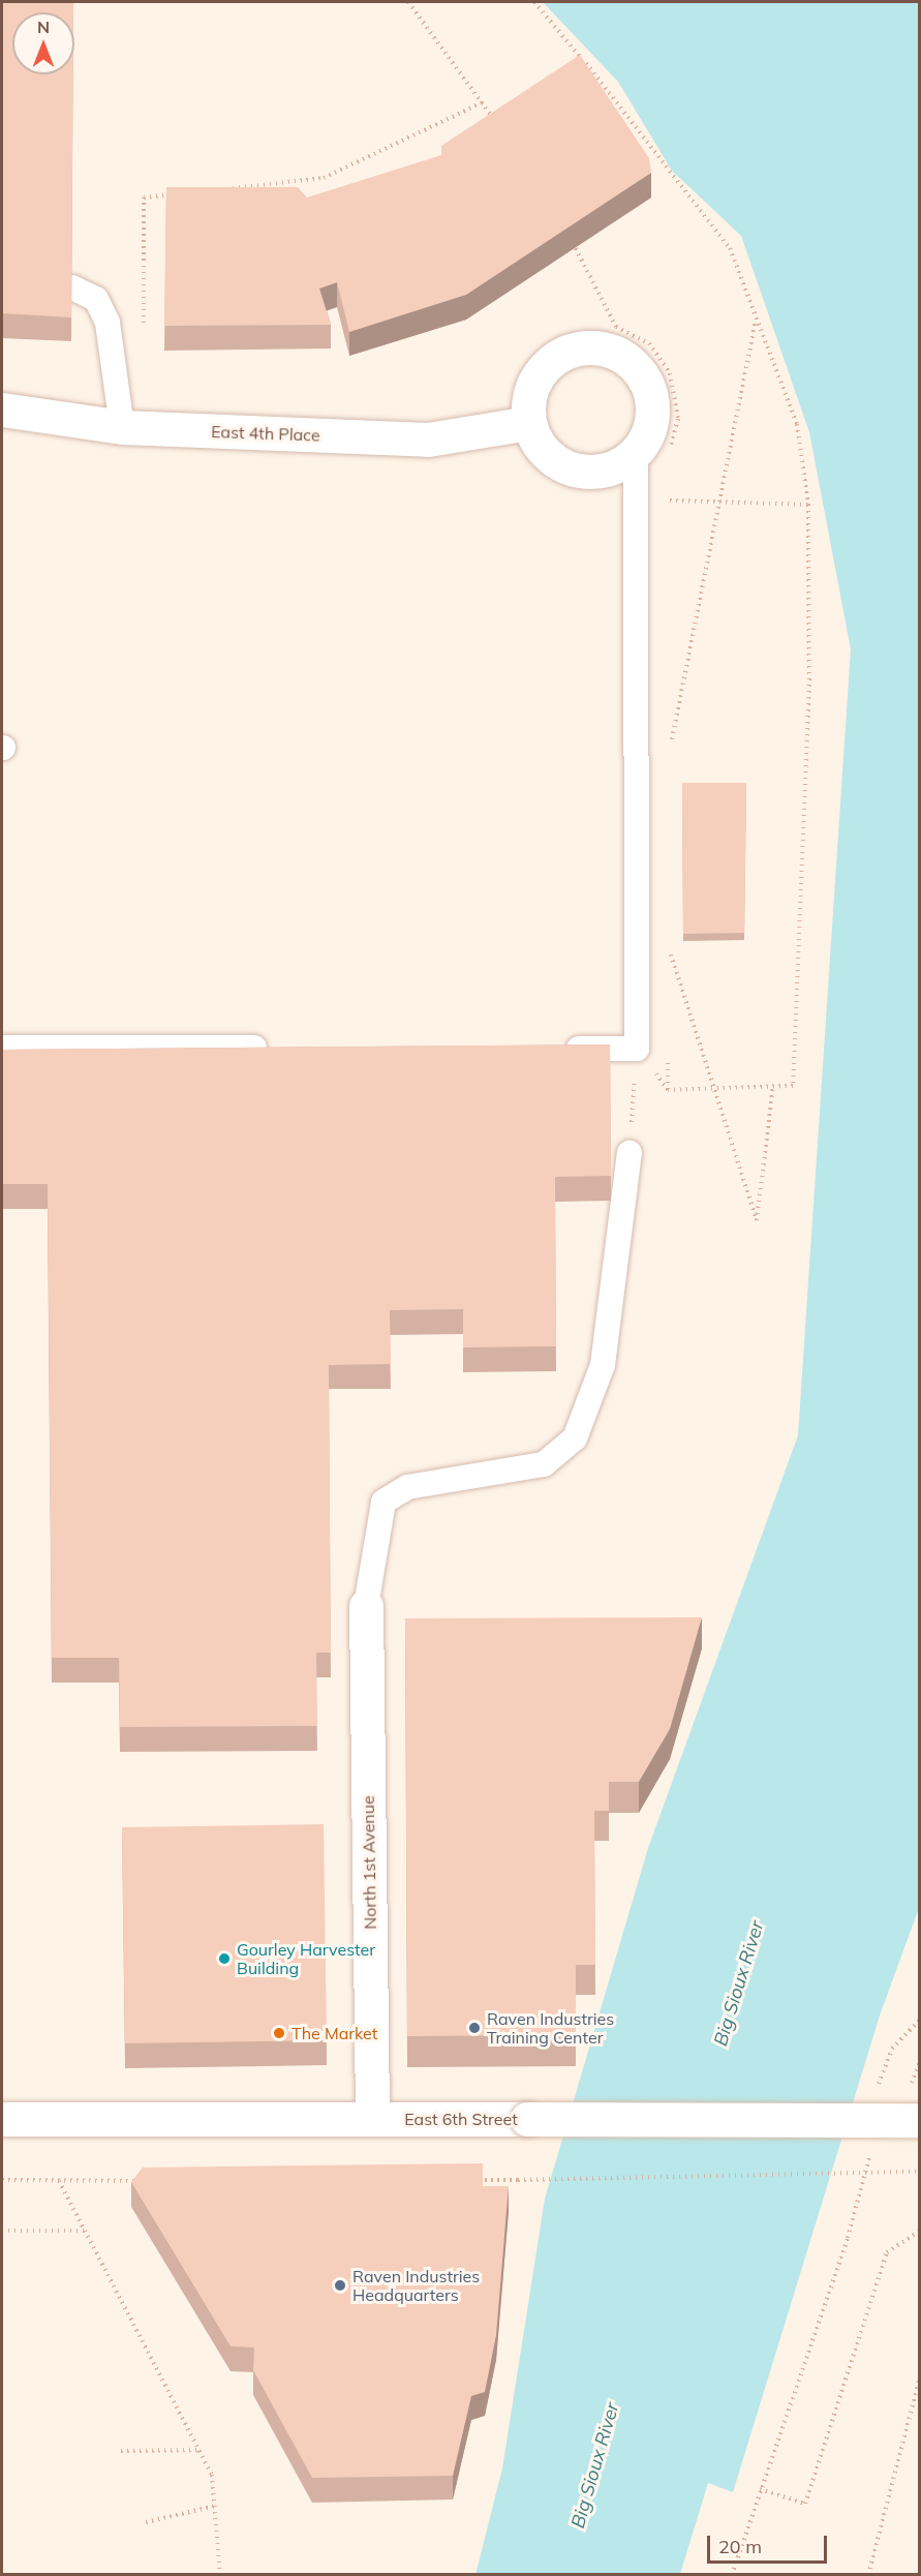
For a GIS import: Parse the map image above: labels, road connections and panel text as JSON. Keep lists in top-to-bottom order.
{
  "streets": {
    "street": ["East 4th Place", "North 1st Avenue", "East 6th Street"]
  },
  "crossings": [
    ["North 1st Avenue", "East 6th Street"]
  ],
  "water": ["Big Sioux River"],
  "places": [
    "Gourley Harvester Building",
    "Raven Industries Training Center",
    "The Market",
    "Raven Industries Headquarters"
  ],
  "scale_bar": "20 m",
  "north": "top"
}
